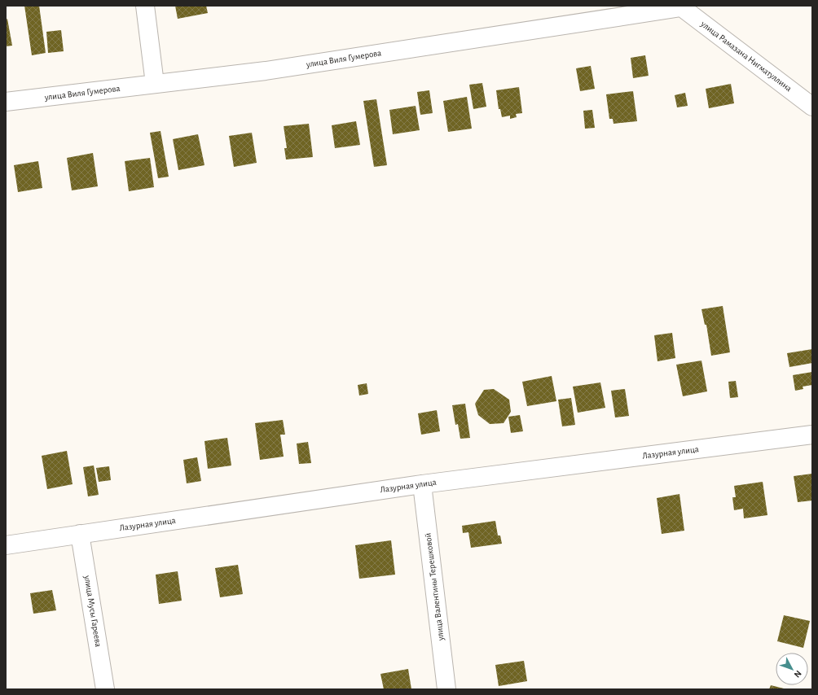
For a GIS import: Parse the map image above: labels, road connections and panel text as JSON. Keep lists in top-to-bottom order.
{
  "streets": {
    "street": [
      "улица Рамазана Нигматуллина",
      "улица Виля Гумерова",
      "Лазурная улица",
      "улица Валентины Терешковой",
      "улица Мусы Гареева"
    ]
  },
  "crossings": [
    ["улица Рамазана Нигматуллина", "улица Виля Гумерова"],
    ["Лазурная улица", "улица Валентины Терешковой"],
    ["Лазурная улица", "улица Мусы Гареева"]
  ],
  "north": "bottom right"
}
